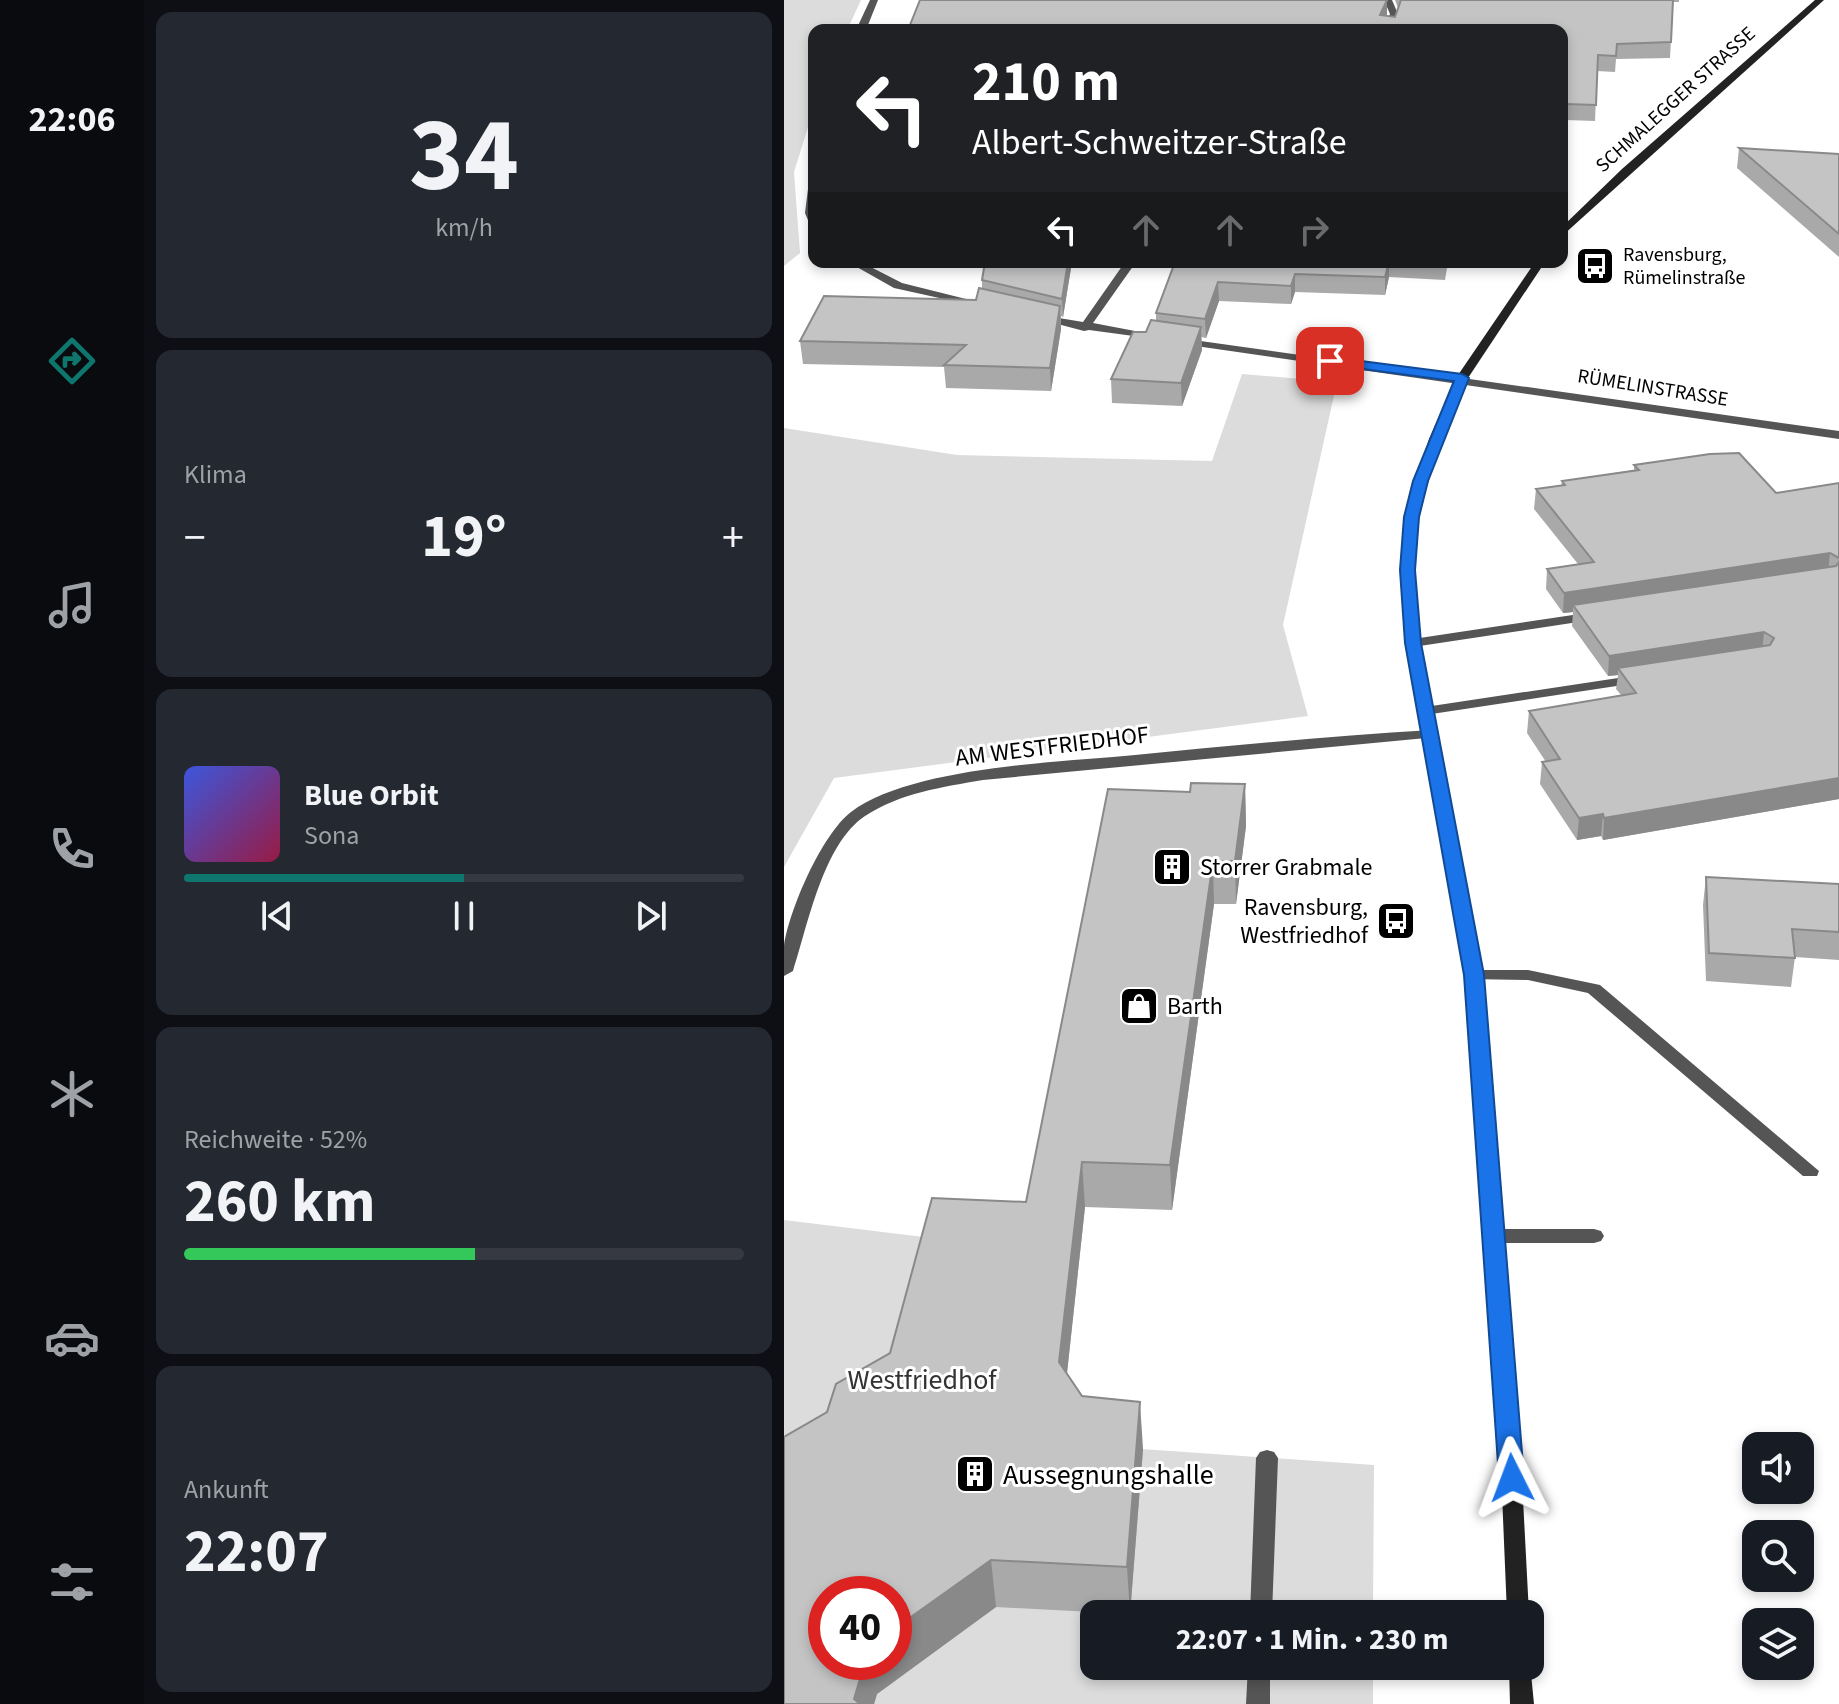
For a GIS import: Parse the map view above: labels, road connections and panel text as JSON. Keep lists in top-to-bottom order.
{
  "streets": {
    "street": ["SCHMALEGGER STRASSE", "RÜMELINSTRASSE", "AM WESTFRIEDHOF"]
  },
  "parks": ["Westfriedhof"],
  "places": {
    "bus stop": ["Ravensburg, Rümelinstraße", "Ravensburg, Westfriedhof"],
    "building": ["Storrer Grabmale", "Aussegnungshalle"],
    "shop": ["Barth"]
  },
  "page": {
    "tabs": "22:06",
    "tile": [
      ["34", "km/h"],
      "Klima",
      ["Reichweite · 52%", "260 km"],
      ["Ankunft", "22:07"]
    ],
    "turn": ["210 m", "Albert-Schweitzer-Straße"],
    "heat": ["−", "19°", "+"],
    "song": ["Blue Orbit", "Sona"],
    "limit": "40",
    "trip": "22:07 · 1 Min. · 230 m"
  }
}
